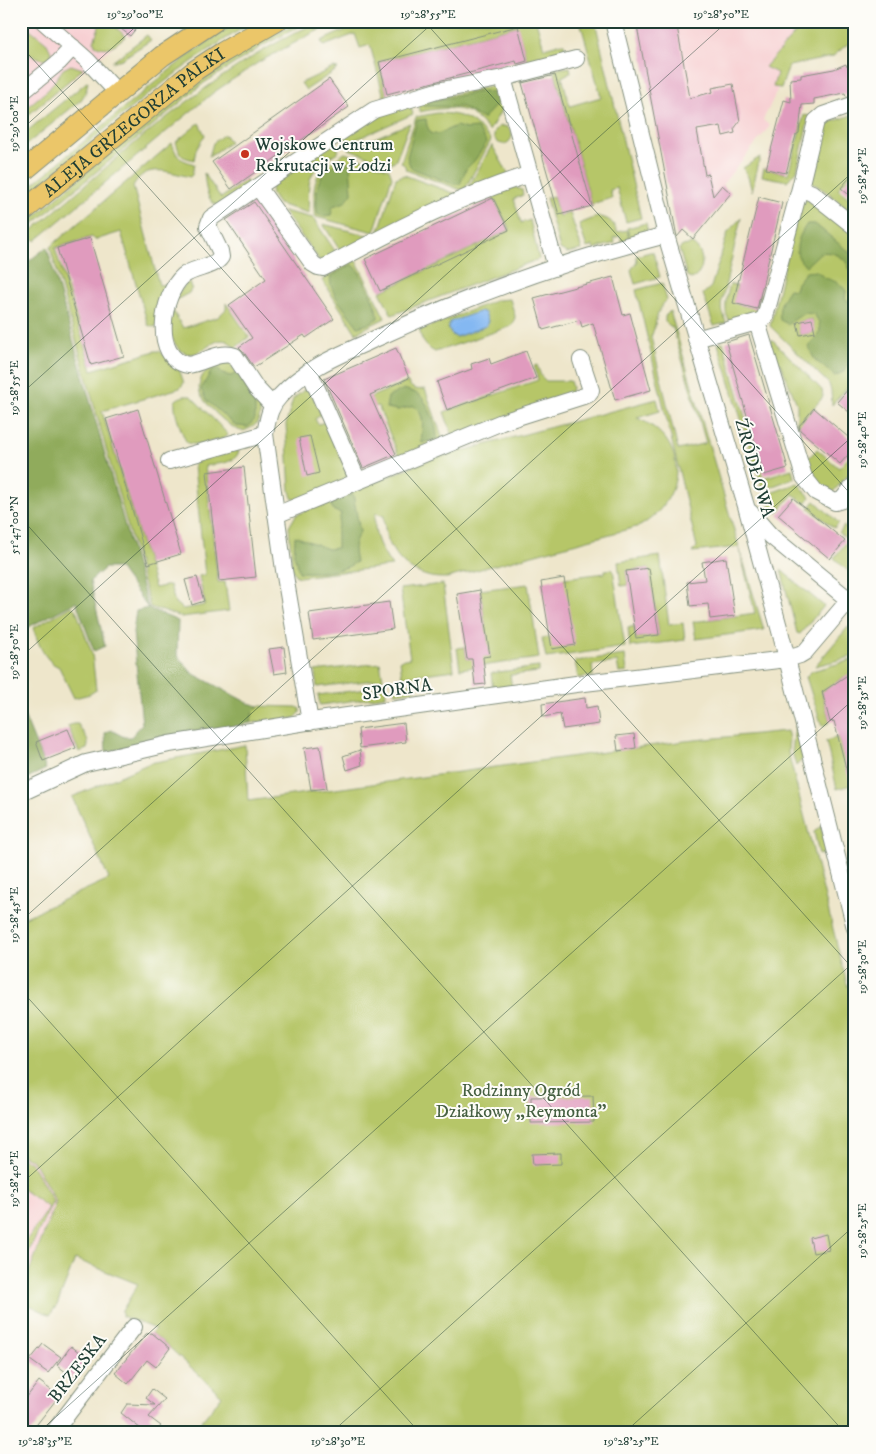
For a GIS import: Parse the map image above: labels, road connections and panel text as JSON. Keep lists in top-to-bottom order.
{
  "streets": {
    "main road": ["ALEJA GRZEGORZA PALKI"],
    "street": ["ŹRÓDŁOWA", "SPORNA", "BRZESKA"]
  },
  "crossings": [
    ["ŹRÓDŁOWA", "SPORNA"]
  ],
  "parks": ["Rodzinny Ogród Działkowy „Reymonta”"],
  "places": ["Wojskowe Centrum Rekrutacji w Łodzi"],
  "coordinates": [
    "19°29'00\"E",
    "19°28'55\"E",
    "19°28'50\"E",
    "19°28'45\"E",
    "19°28'40\"E",
    "51°47'00\"N",
    "19°28'35\"E",
    "19°28'30\"E",
    "19°28'25\"E"
  ]
}
